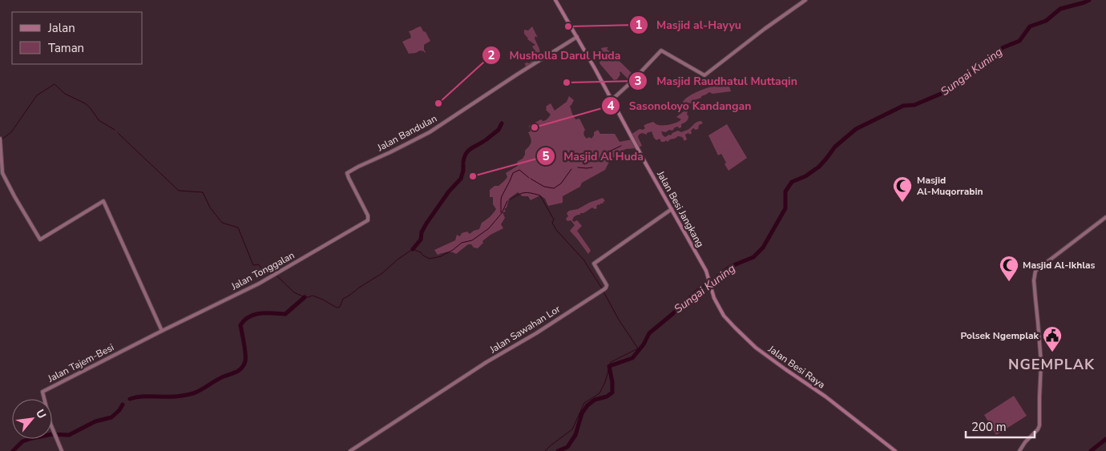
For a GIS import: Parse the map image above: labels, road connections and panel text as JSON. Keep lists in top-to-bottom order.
{
  "streets": {
    "main road": ["Jalan Besi Jangkang", "Jalan Besi Raya"],
    "street": [
      "Jalan Bandulan",
      "Jalan Tonggalan",
      "Jalan Sawahan Lor",
      "Jalan Tajem-Besi"
    ]
  },
  "crossings": [
    ["Jalan Bandulan", "Jalan Besi Jangkang"],
    ["Jalan Bandulan", "Jalan Tonggalan"],
    ["Jalan Besi Jangkang", "Jalan Sawahan Lor"],
    ["Jalan Besi Jangkang", "Jalan Besi Raya"],
    ["Jalan Tonggalan", "Jalan Tajem-Besi"]
  ],
  "districts": ["NGEMPLAK"],
  "water": ["Sungai Kuning"],
  "places": {
    "other": [
      "Masjid al-Hayyu",
      "Masjid Raudhatul Muttaqin",
      "Musholla Darul Huda",
      "Sasonoloyo Kandangan",
      "Masjid Al Huda"
    ],
    "mosque": ["Masjid Al-Muqorrabin", "Masjid Al-Ikhlas"],
    "public building": ["Polsek Ngemplak"]
  },
  "legend": ["Jalan", "Taman"],
  "scale_bar": "200 m",
  "north": "top right"
}
